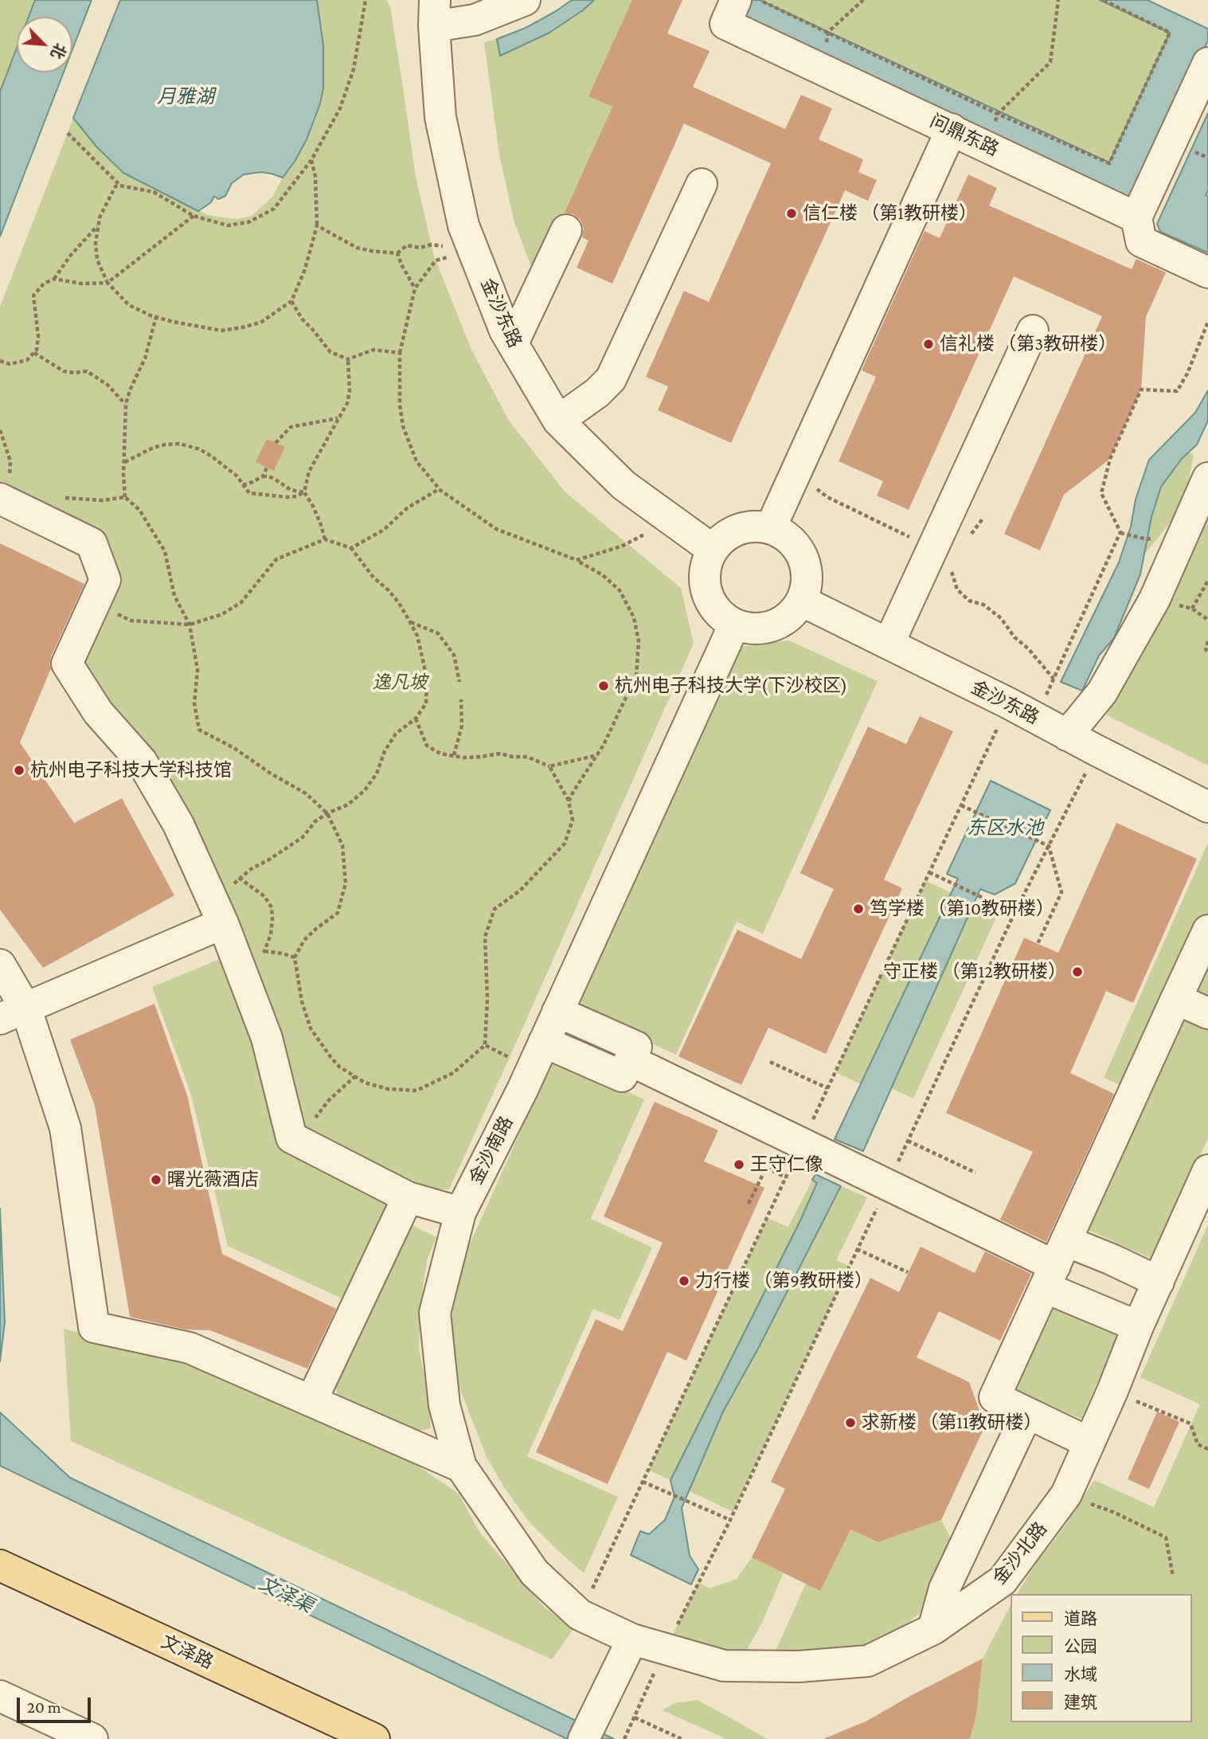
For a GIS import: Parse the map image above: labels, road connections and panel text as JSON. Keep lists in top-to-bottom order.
{
  "streets": {
    "main road": ["文泽路"],
    "street": [
      "问鼎东路",
      "金沙东路",
      "金沙南路",
      "金沙北路"
    ]
  },
  "crossings": [
    ["金沙东路", "金沙南路"],
    ["金沙南路", "金沙北路"]
  ],
  "water": ["月雅湖", "东区水池", "文泽渠"],
  "parks": ["逸凡坡"],
  "places": [
    "信仁楼 （第1教研楼）",
    "信礼楼 （第3教研楼）",
    "杭州电子科技大学(下沙校区)",
    "杭州电子科技大学科技馆",
    "笃学楼 （第10教研楼）",
    "守正楼 （第12教研楼）",
    "王守仁像",
    "曙光薇酒店",
    "力行楼 （第9教研楼）",
    "求新楼 （第11教研楼）"
  ],
  "legend": [
    "道路",
    "公园",
    "水域",
    "建筑"
  ],
  "scale_bar": "20 m",
  "north": "bottom right"
}
